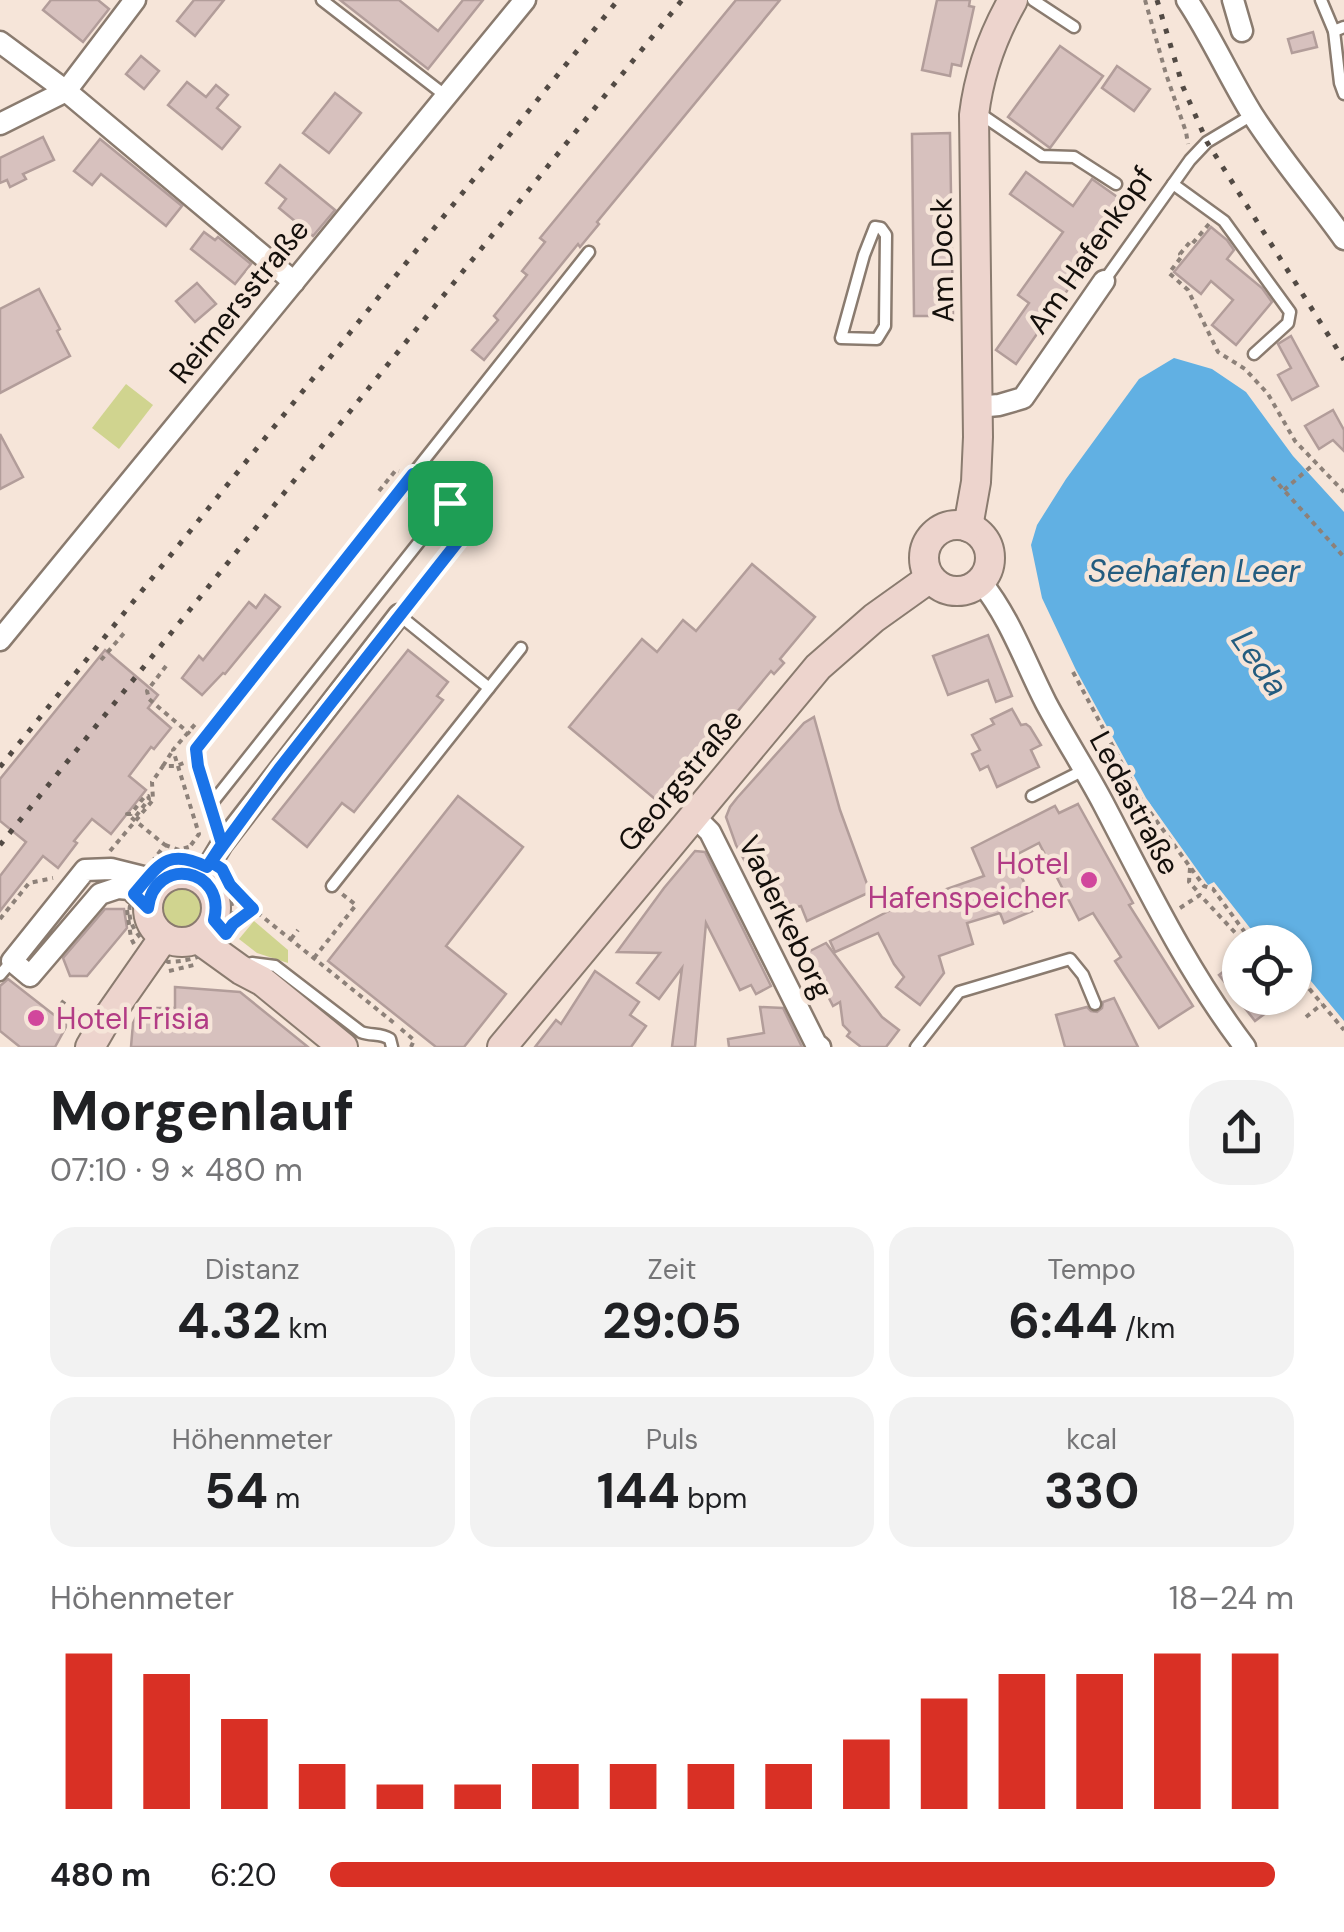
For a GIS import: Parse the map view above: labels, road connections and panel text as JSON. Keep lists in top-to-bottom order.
{
  "streets": {
    "main road": ["Am Dock", "Georgstraße"],
    "street": [
      "Am Hafenkopf",
      "Reimersstraße",
      "Ledastraße",
      "Vaderkeborg"
    ]
  },
  "crossings": [
    ["Am Hafenkopf", "Am Dock"],
    ["Am Dock", "Georgstraße"],
    ["Am Dock", "Ledastraße"],
    ["Georgstraße", "Ledastraße"],
    ["Georgstraße", "Vaderkeborg"]
  ],
  "water": ["Seehafen Leer", "Leda"],
  "places": ["Hotel Hafenspeicher", "Hotel Frisia"],
  "page": {
    "heading": ["Morgenlauf", "07:10 · 9 × 480 m"],
    "stats": [
      ["Distanz", "4.32 km"],
      ["Zeit", "29:05"],
      ["Tempo", "6:44 /km"],
      ["Höhenmeter", "54 m"],
      ["Puls", "144 bpm"],
      ["kcal", "330"]
    ],
    "chart": ["Höhenmeter", "18–24 m"],
    "list": [
      {
        "name": "480 m",
        "note": "6:20"
      }
    ]
  }
}
